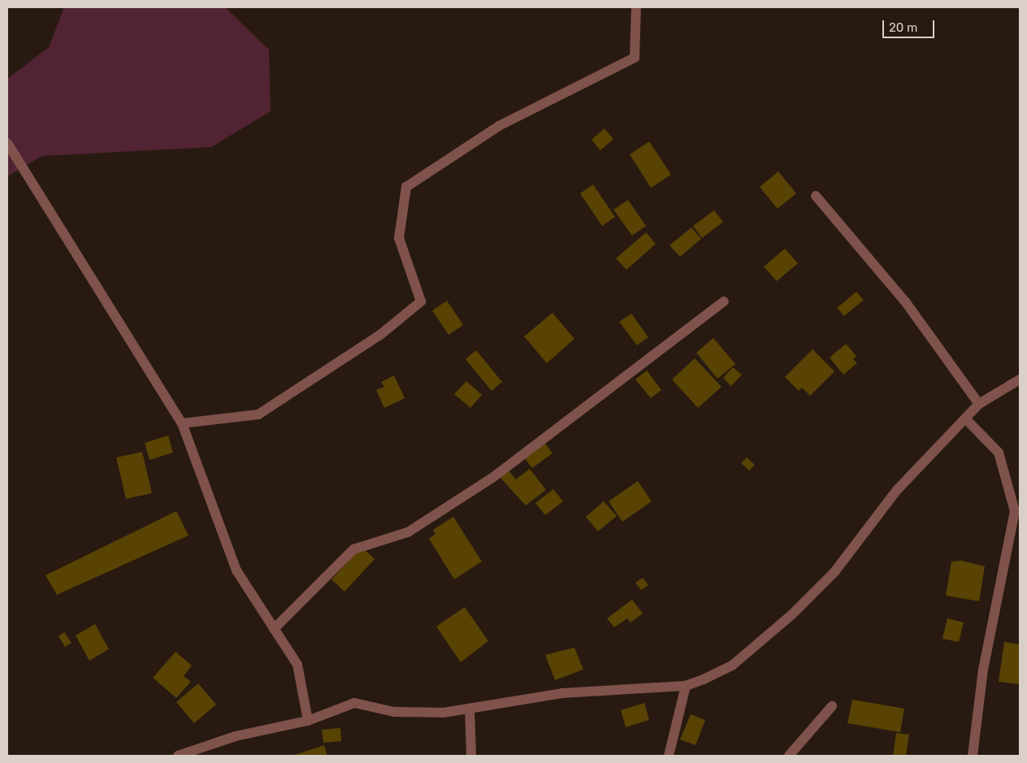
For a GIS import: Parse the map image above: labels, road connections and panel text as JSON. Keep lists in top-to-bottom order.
{
  "scale_bar": "20 m"
}
